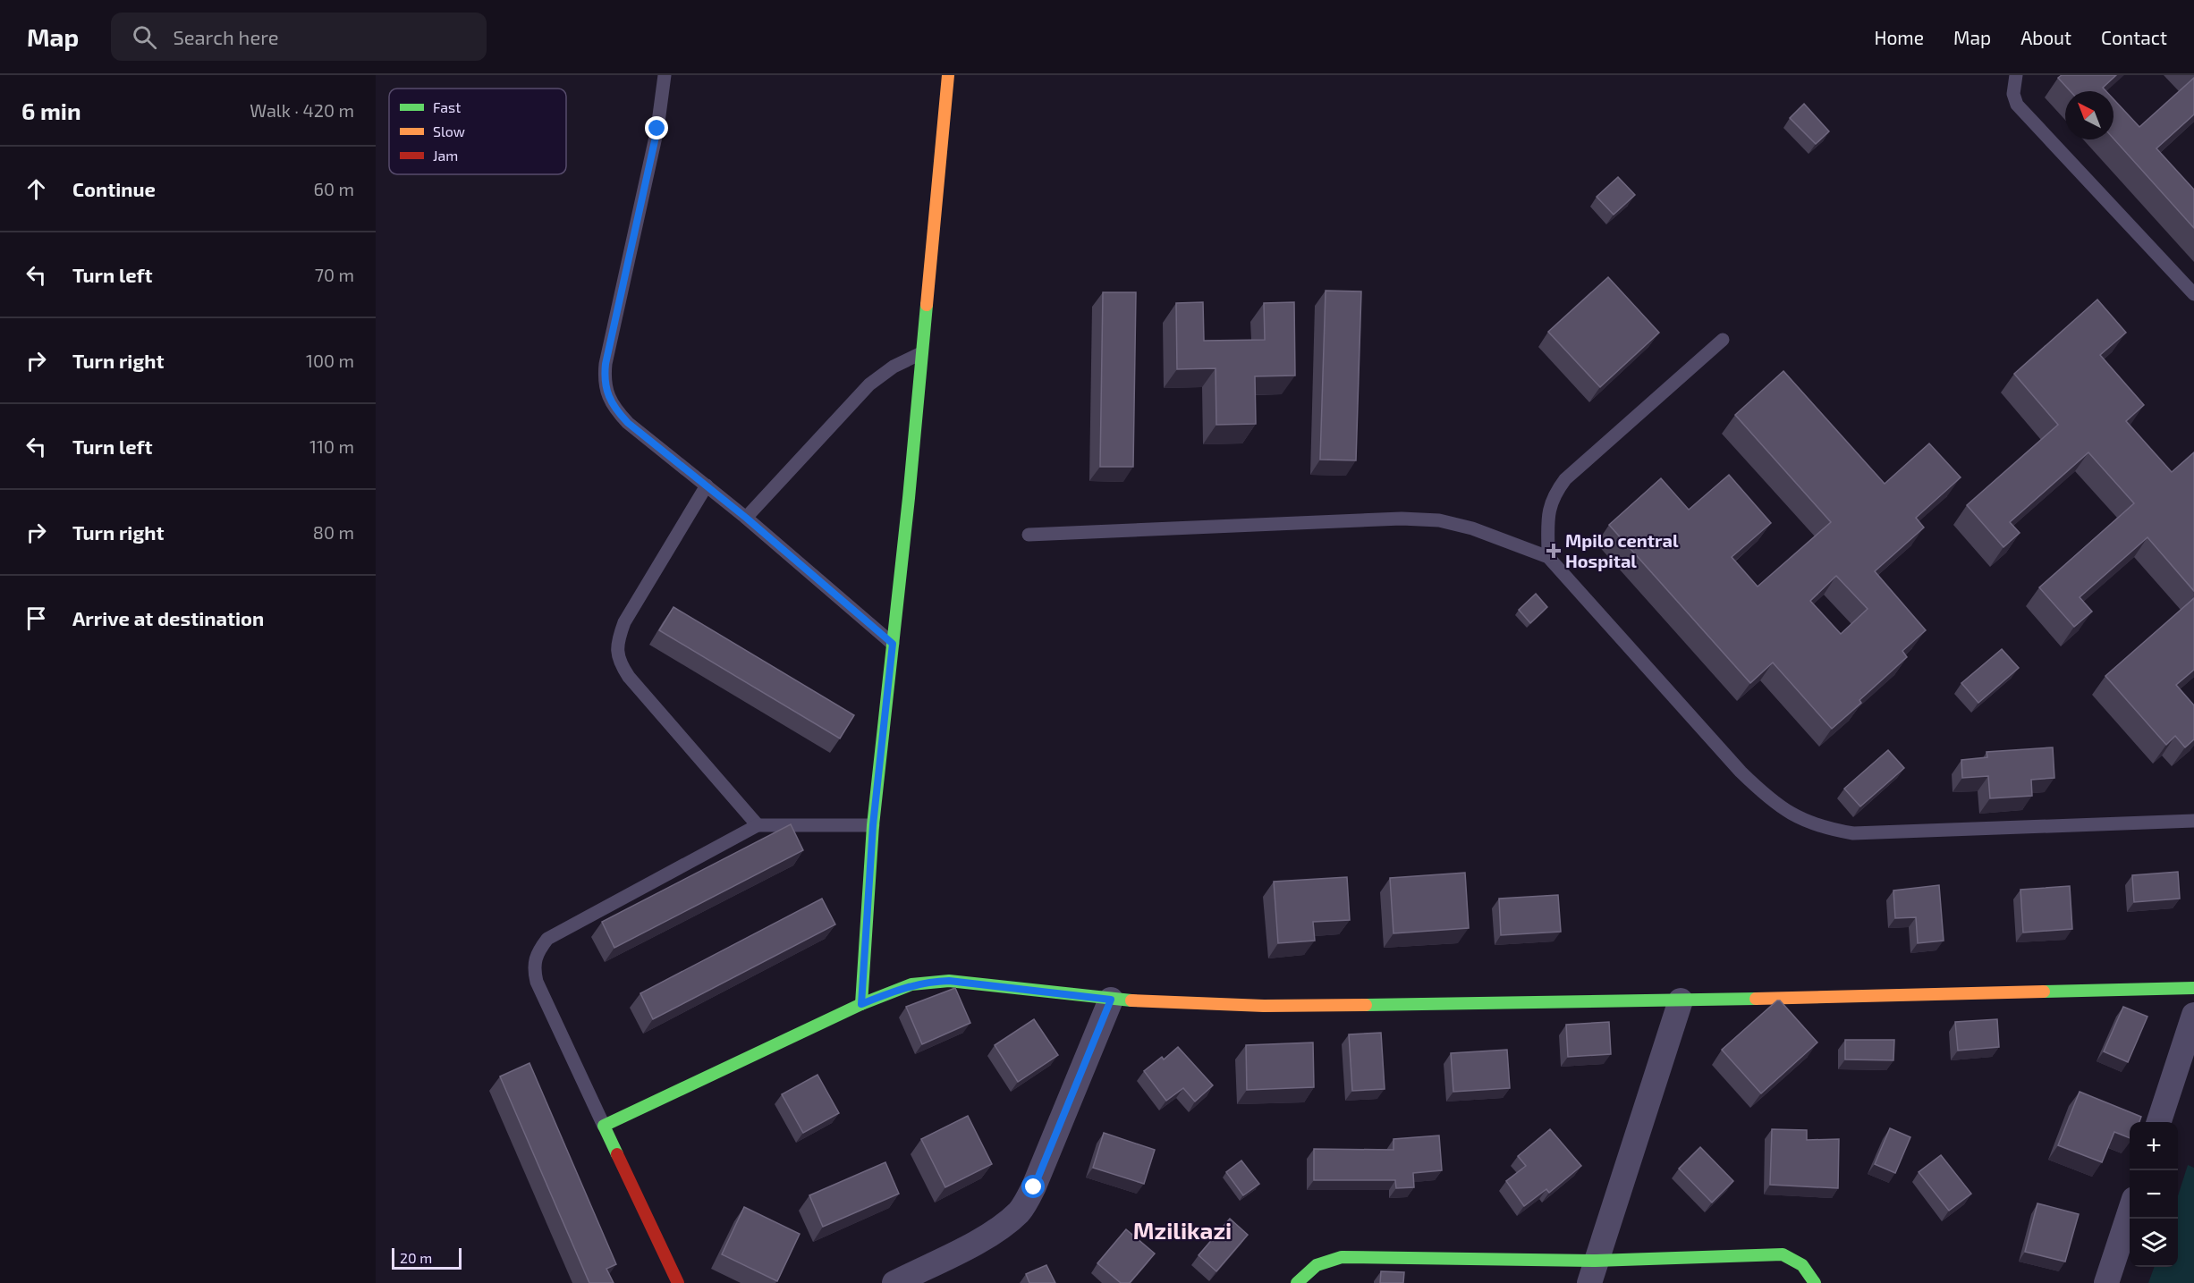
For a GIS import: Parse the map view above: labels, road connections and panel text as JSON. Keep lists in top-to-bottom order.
{
  "districts": ["Mzilikazi"],
  "places": {
    "health": ["Mpilo central Hospital"]
  },
  "legend": ["Fast", "Slow", "Jam"],
  "scale_bar": "20 m",
  "north": "top left",
  "page": {
    "header": "Map",
    "search": "Search here",
    "nav": [
      "Home",
      "Map",
      "About",
      "Contact"
    ],
    "heading": ["6 min", "Walk · 420 m"],
    "list": [
      ["Continue", "60 m"],
      ["Turn left", "70 m"],
      ["Turn right", "100 m"],
      ["Turn left", "110 m"],
      ["Turn right", "80 m"],
      "Arrive at destination"
    ],
    "map_buttons": ["+", "−"],
    "scale": "20 m"
  }
}
